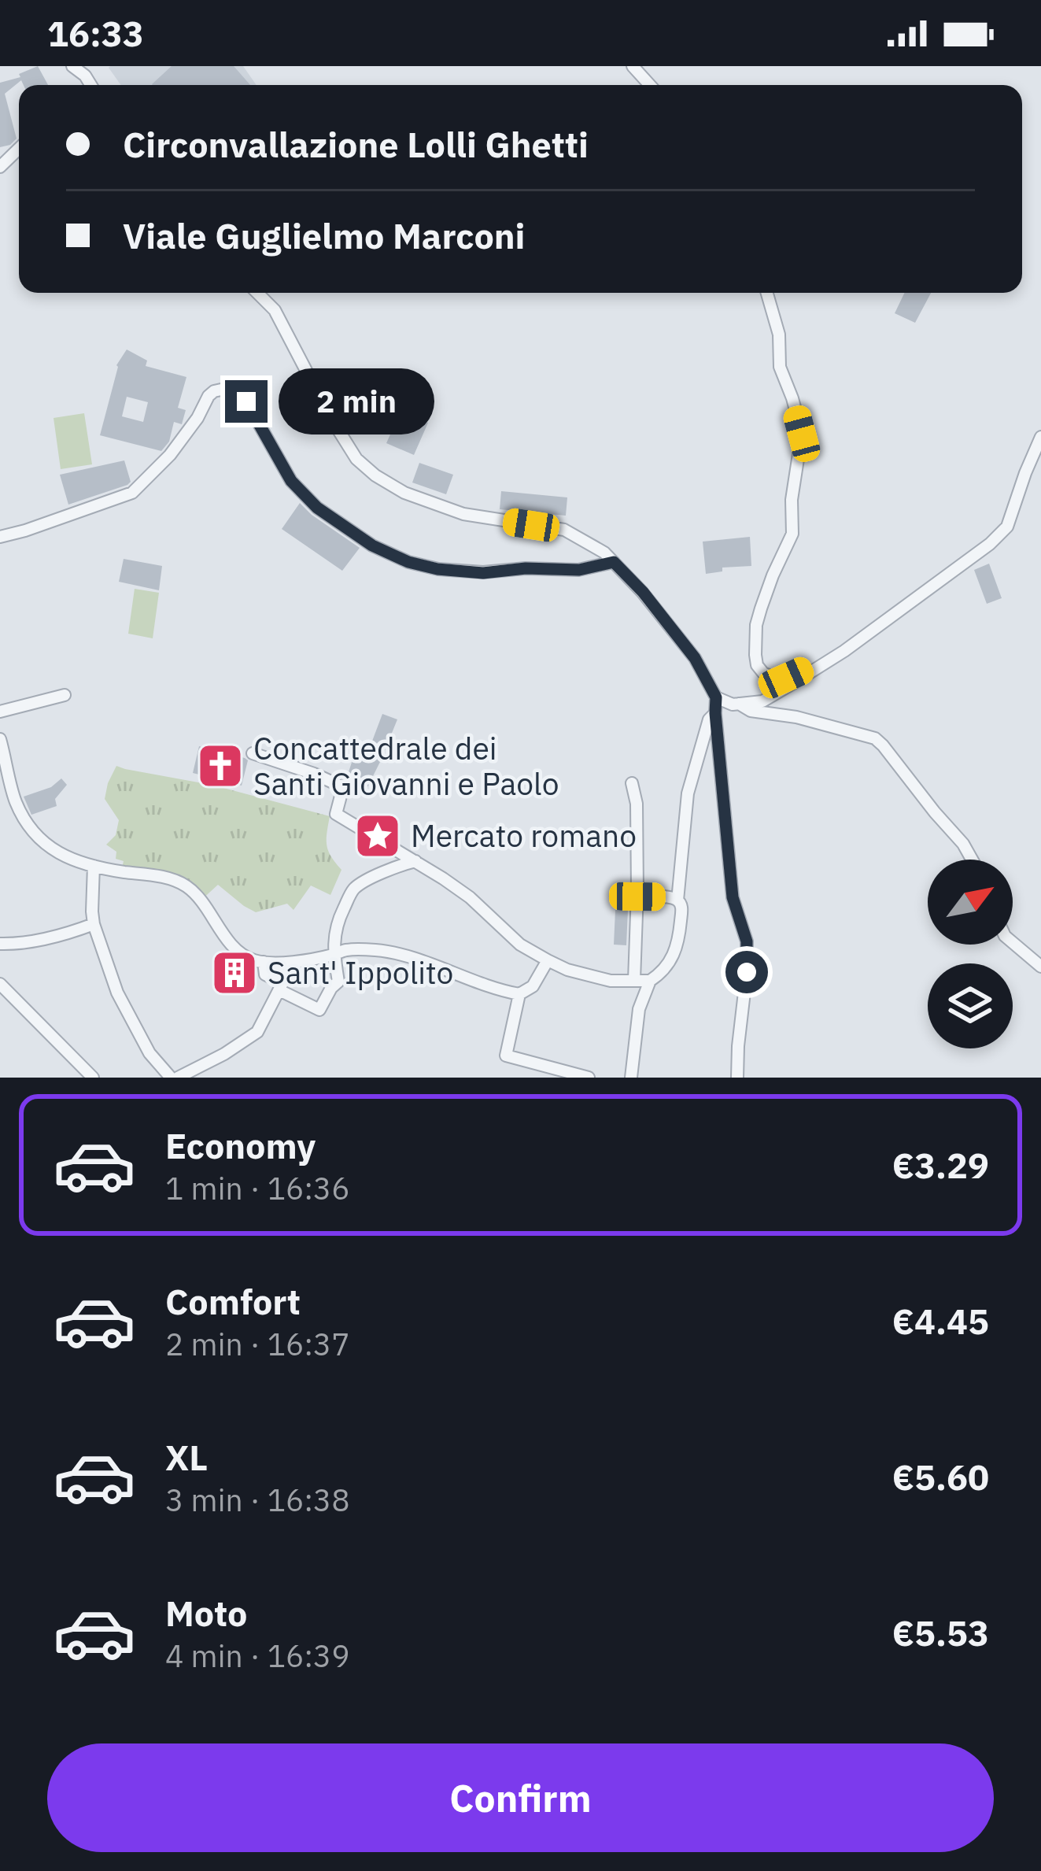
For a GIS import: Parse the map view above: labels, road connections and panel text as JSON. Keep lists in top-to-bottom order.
{
  "places": {
    "church": ["Concattedrale dei Santi Giovanni e Paolo"],
    "place": ["Mercato romano"],
    "building": ["Sant' Ippolito"]
  },
  "north": "top right",
  "page": {
    "status": "16:33",
    "banner": ["Circonvallazione Lolli Ghetti", "Viale Guglielmo Marconi"],
    "bubble": "2 min",
    "list": [
      {
        "name": "Economy",
        "note": "1 min · 16:36",
        "value": "€3.29"
      },
      {
        "name": "Comfort",
        "note": "2 min · 16:37",
        "value": "€4.45"
      },
      {
        "name": "XL",
        "note": "3 min · 16:38",
        "value": "€5.60"
      },
      {
        "name": "Moto",
        "note": "4 min · 16:39",
        "value": "€5.53"
      }
    ],
    "buttons": "Confirm"
  }
}
